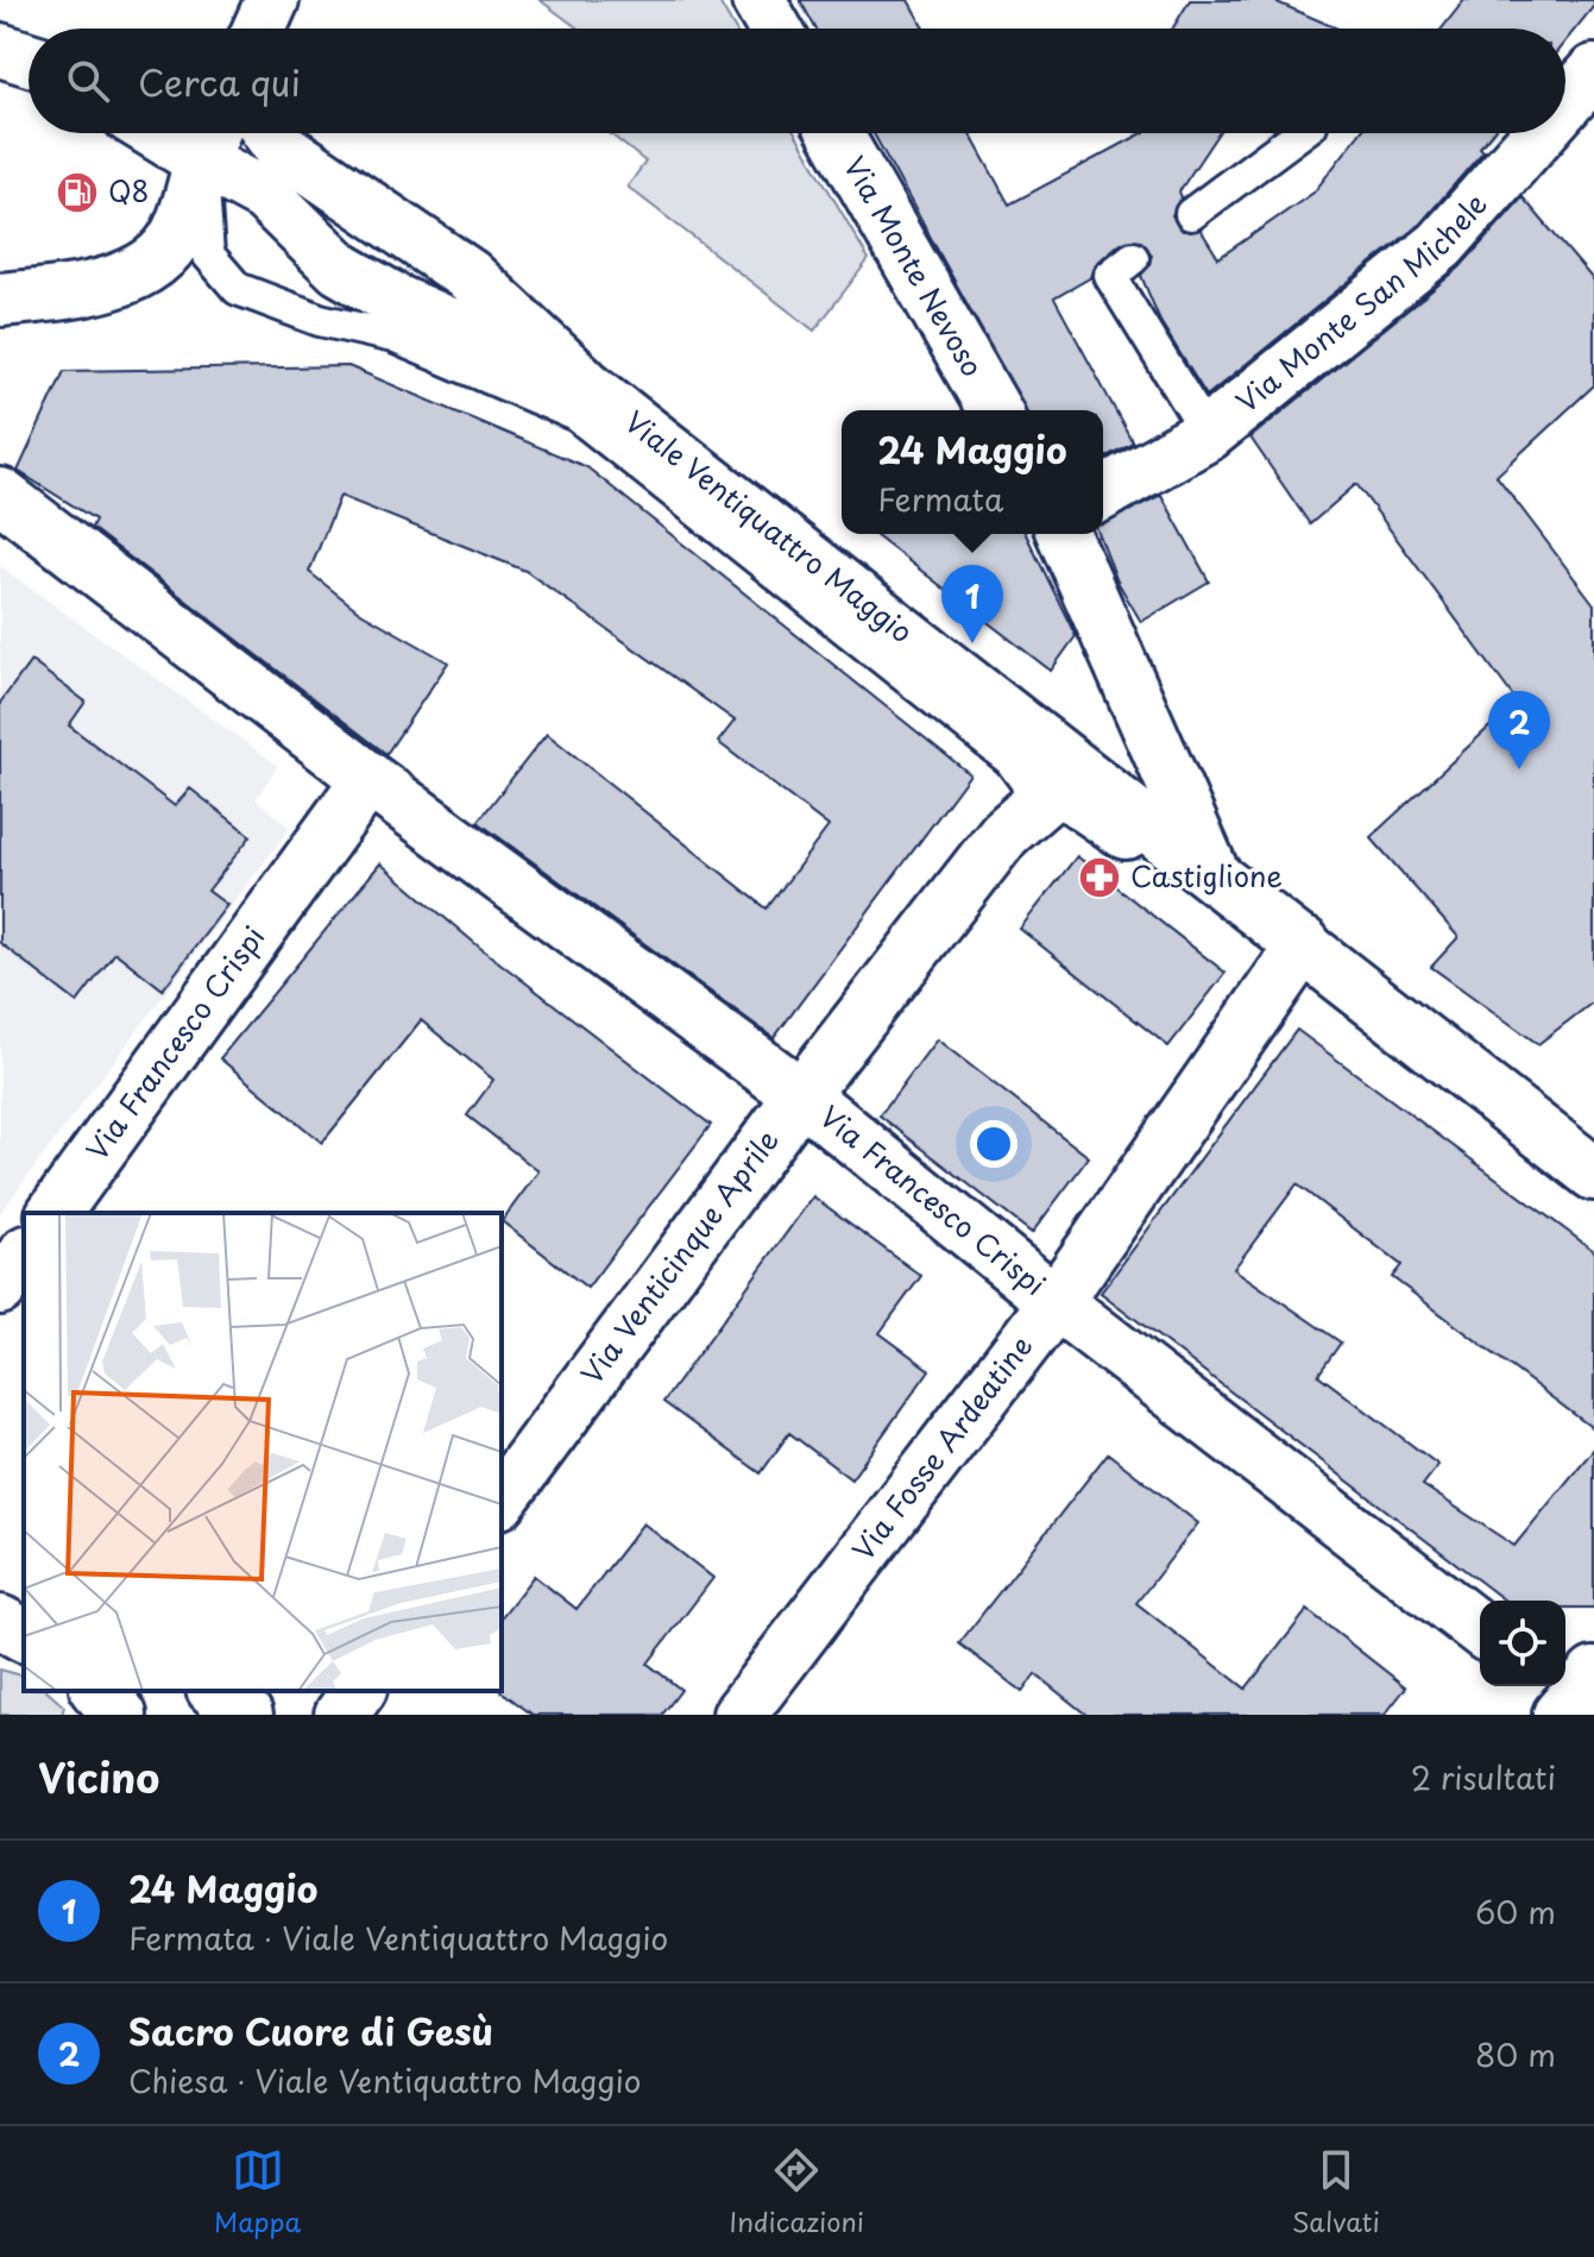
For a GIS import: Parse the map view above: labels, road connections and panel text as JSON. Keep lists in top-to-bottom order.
{
  "streets": {
    "street": [
      "Via Monte Nevoso",
      "Via Monte San Michele",
      "Viale Ventiquattro Maggio",
      "Via Francesco Crispi",
      "Via Venticinque Aprile",
      "Via Fosse Ardeatine"
    ]
  },
  "crossings": [
    ["Viale Ventiquattro Maggio", "Via Venticinque Aprile"],
    ["Viale Ventiquattro Maggio", "Via Fosse Ardeatine"],
    ["Via Francesco Crispi", "Via Venticinque Aprile"],
    ["Via Francesco Crispi", "Via Fosse Ardeatine"]
  ],
  "places": {
    "fuel station": ["Q8"],
    "pharmacy": ["Castiglione"]
  },
  "page": {
    "search": "Cerca qui",
    "popup": ["24 Maggio", "Fermata"],
    "pins": ["1", "2"],
    "heading": ["Vicino", "2 risultati"],
    "list": [
      {
        "mark": "1",
        "name": "24 Maggio",
        "note": "Fermata · Viale Ventiquattro Maggio",
        "value": "60 m"
      },
      {
        "mark": "2",
        "name": "Sacro Cuore di Gesù",
        "note": "Chiesa · Viale Ventiquattro Maggio",
        "value": "80 m"
      }
    ],
    "nav": ["Mappa", "Indicazioni", "Salvati"]
  }
}
